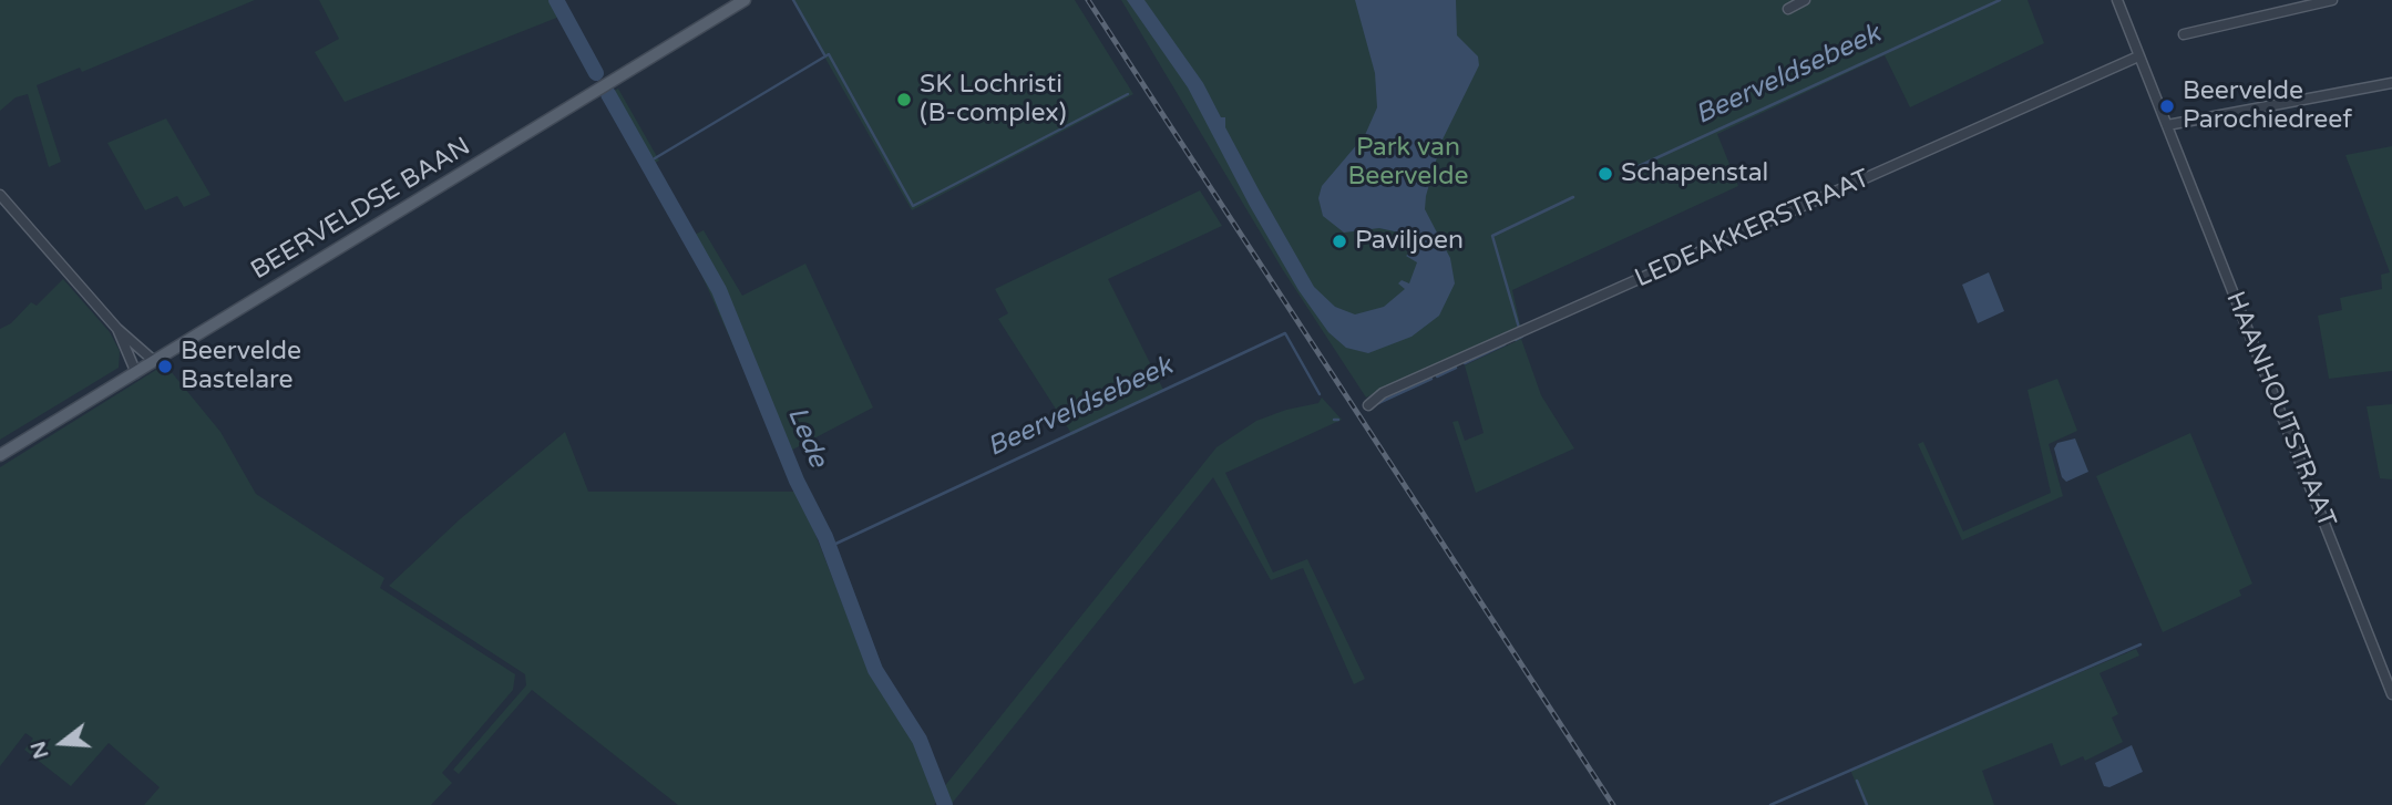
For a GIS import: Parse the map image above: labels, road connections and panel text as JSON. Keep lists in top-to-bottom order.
{
  "streets": {
    "main road": ["BEERVELDSE BAAN"],
    "street": ["LEDEAKKERSTRAAT", "HAANHOUTSTRAAT"]
  },
  "crossings": [
    ["LEDEAKKERSTRAAT", "HAANHOUTSTRAAT"]
  ],
  "water": ["Beerveldsebeek", "Lede"],
  "parks": ["Park van Beervelde"],
  "places": [
    "SK Lochristi (B-complex)",
    "Beervelde Parochiedreef",
    "Schapenstal",
    "Paviljoen",
    "Beervelde Bastelare"
  ],
  "north": "left"
}
